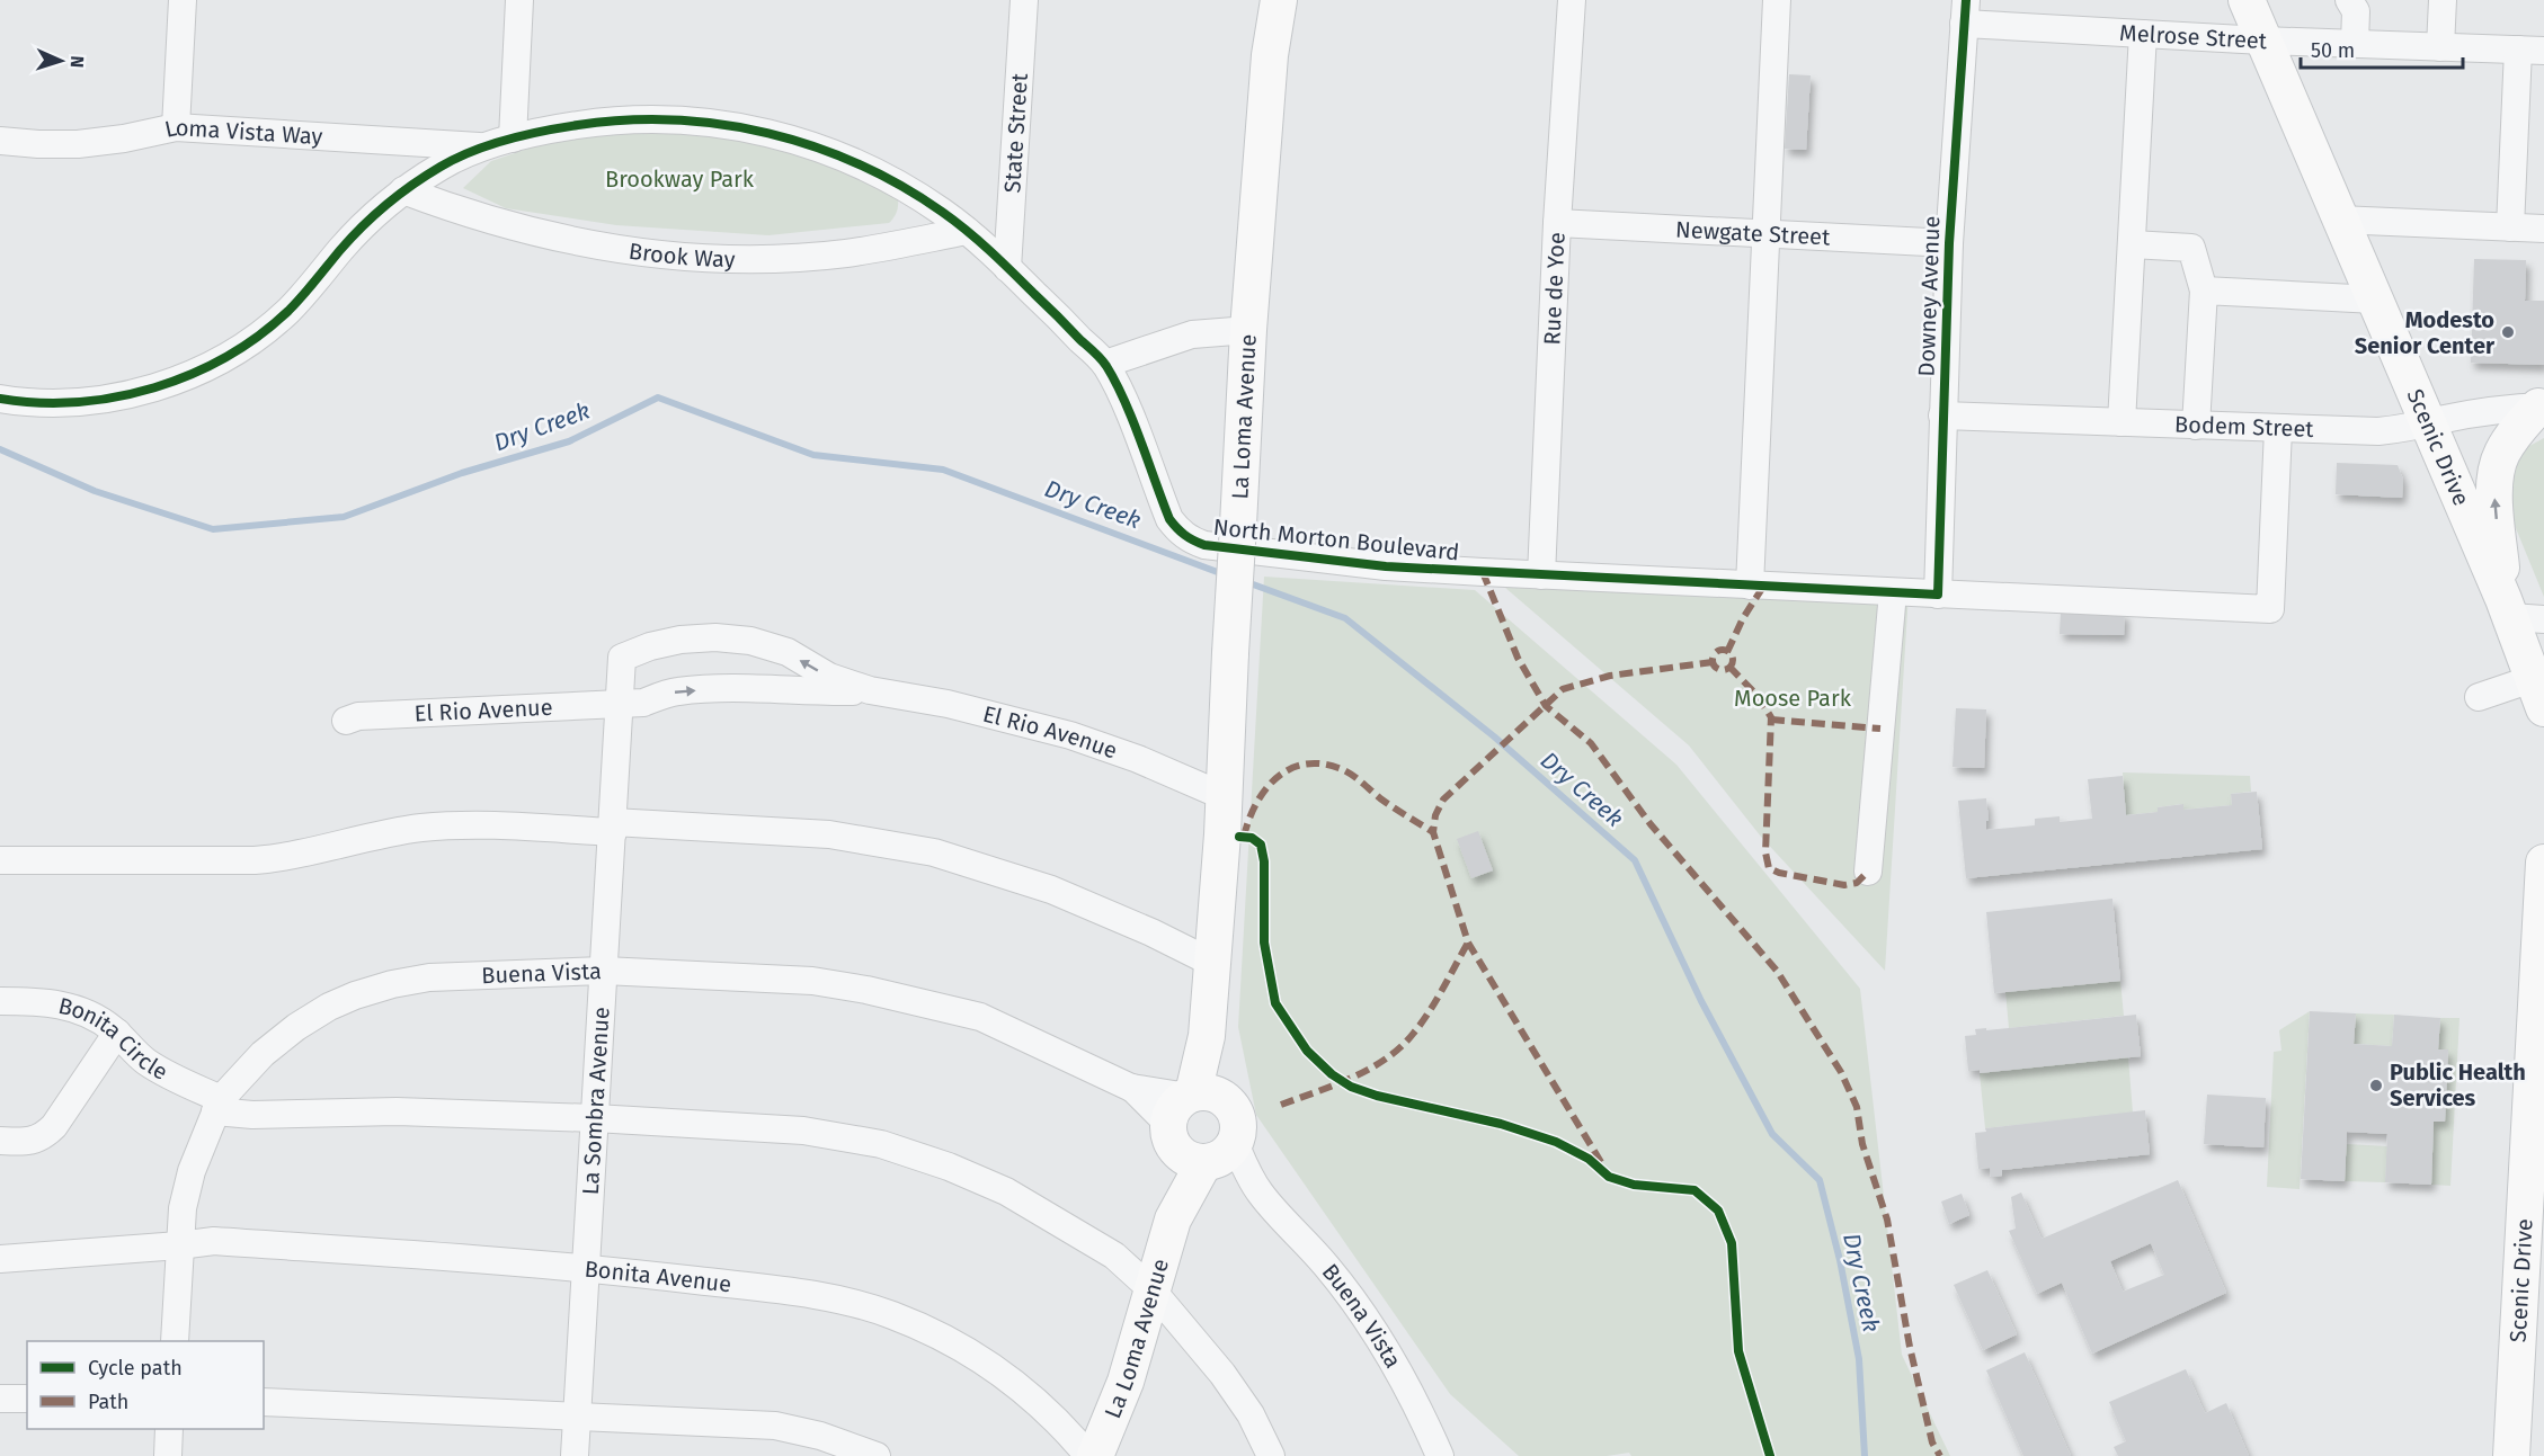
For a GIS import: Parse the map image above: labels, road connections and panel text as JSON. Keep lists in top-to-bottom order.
{
  "streets": {
    "main road": ["La Loma Avenue", "Scenic Drive"],
    "street": [
      "Melrose Street",
      "State Street",
      "Loma Vista Way",
      "Newgate Street",
      "Brook Way",
      "Rue de Yoe",
      "Downey Avenue",
      "Bodem Street",
      "North Morton Boulevard",
      "El Rio Avenue",
      "Buena Vista",
      "Bonita Circle",
      "La Sombra Avenue",
      "Bonita Avenue"
    ]
  },
  "crossings": [
    ["Melrose Street", "Downey Avenue"],
    ["Melrose Street", "Scenic Drive"],
    ["State Street", "North Morton Boulevard"],
    ["Loma Vista Way", "North Morton Boulevard"],
    ["Newgate Street", "Rue de Yoe"],
    ["Newgate Street", "Downey Avenue"],
    ["Brook Way", "North Morton Boulevard"],
    ["Rue de Yoe", "North Morton Boulevard"],
    ["Downey Avenue", "Bodem Street"],
    ["Downey Avenue", "North Morton Boulevard"],
    ["La Loma Avenue", "El Rio Avenue"],
    ["La Loma Avenue", "Buena Vista"],
    ["Bodem Street", "Scenic Drive"],
    ["Bodem Street", "North Morton Boulevard"],
    ["El Rio Avenue", "La Sombra Avenue"],
    ["Buena Vista", "Bonita Circle"],
    ["Buena Vista", "La Sombra Avenue"],
    ["Buena Vista", "Bonita Avenue"],
    ["La Sombra Avenue", "Bonita Avenue"]
  ],
  "water": ["Dry Creek"],
  "parks": ["Brookway Park", "Moose Park"],
  "places": ["Modesto Senior Center", "Public Health Services"],
  "legend": ["Cycle path", "Path"],
  "scale_bar": "50 m",
  "north": "right"
}
